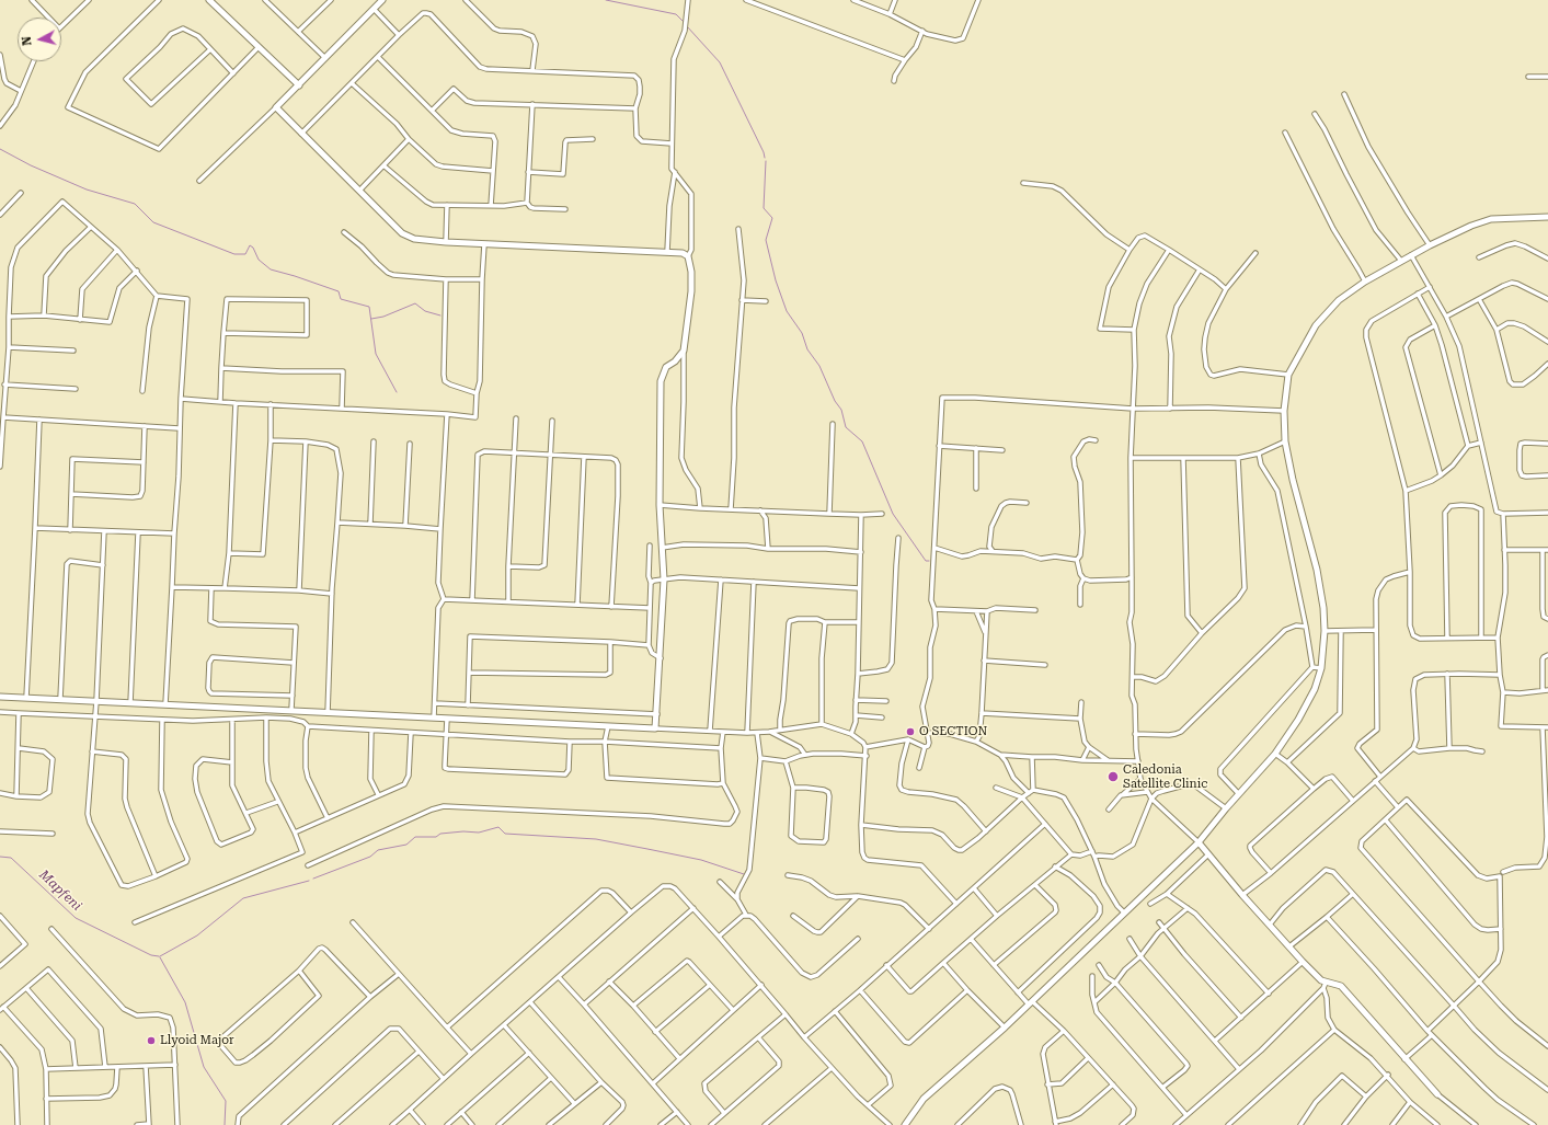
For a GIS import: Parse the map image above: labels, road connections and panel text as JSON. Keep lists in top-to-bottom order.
{
  "water": ["Mapfeni"],
  "places": ["O SECTION", "Caledonia Satellite Clinic", "Llyoid Major"],
  "north": "left"
}
